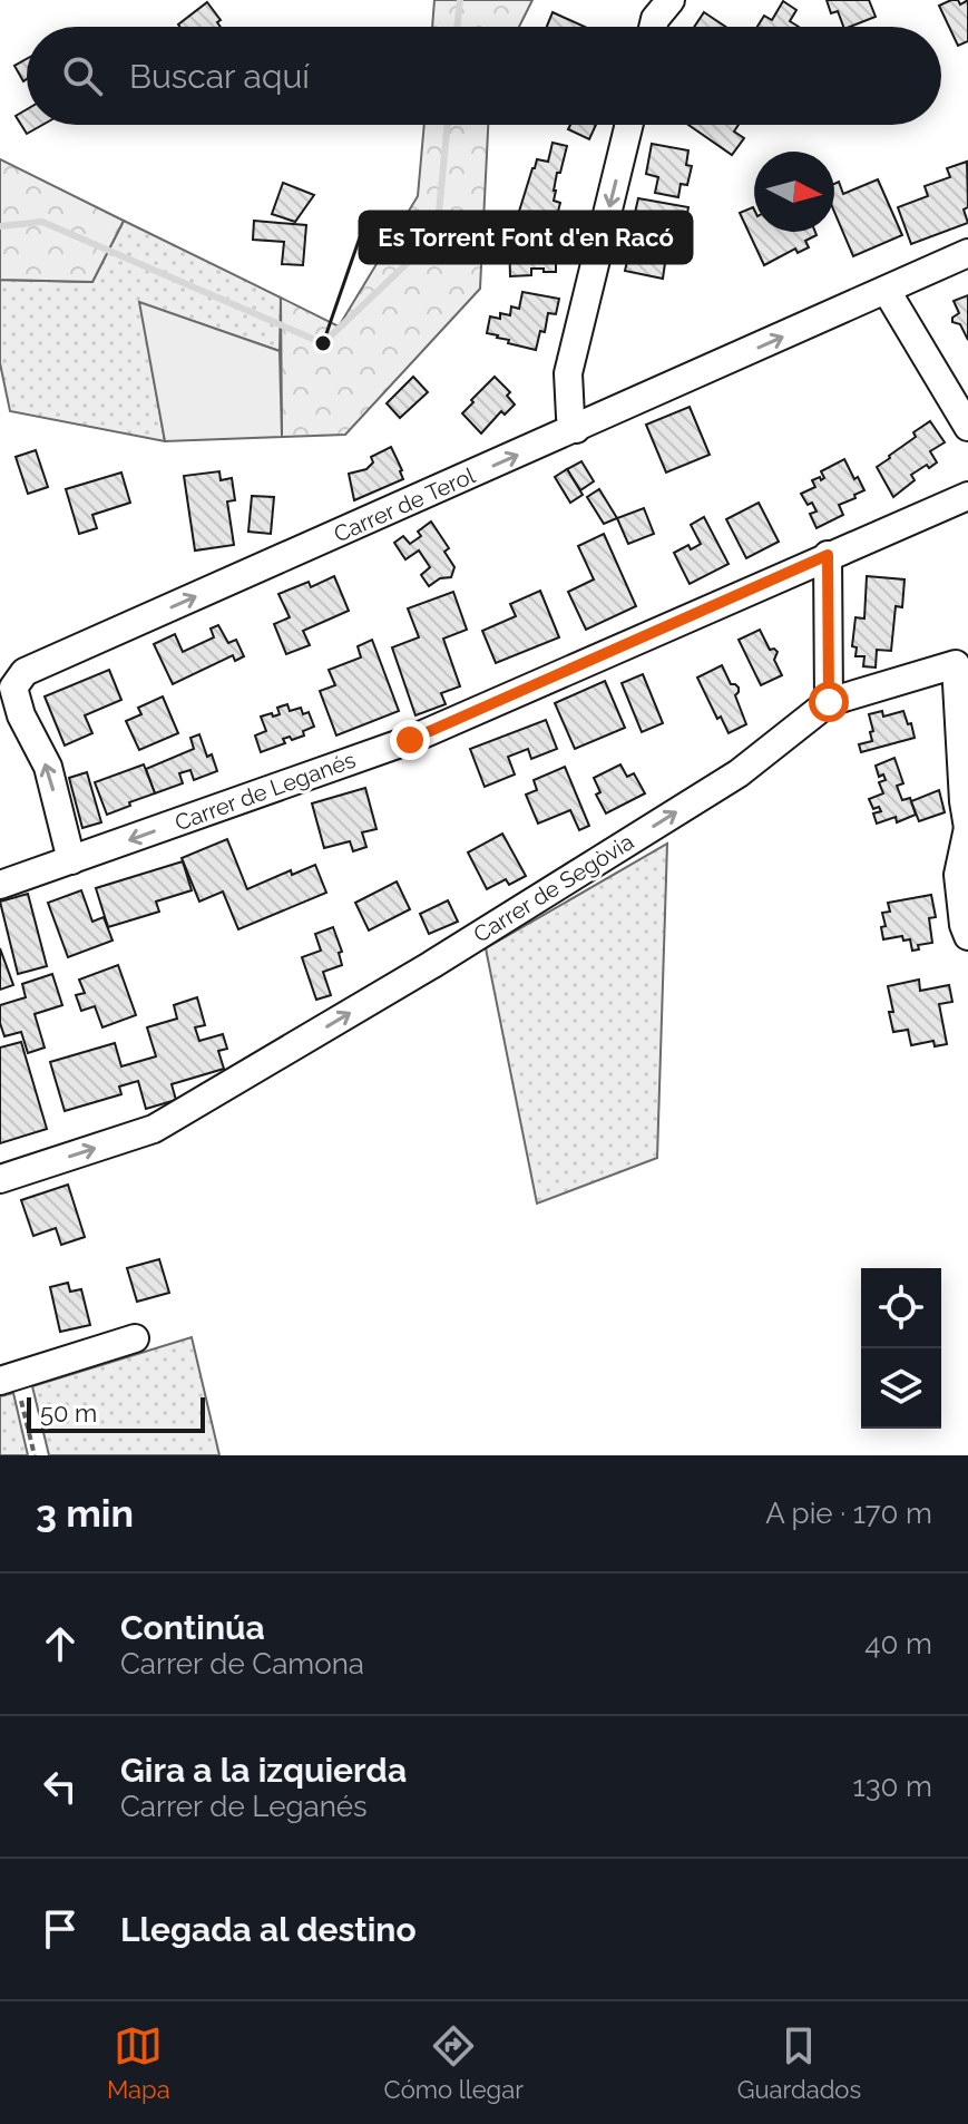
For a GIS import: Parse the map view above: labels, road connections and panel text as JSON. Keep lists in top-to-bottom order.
{
  "streets": {
    "street": ["Carrer de Terol", "Carrer de Leganés", "Carrer de Segòvia"]
  },
  "crossings": [
    ["Carrer de Terol", "Carrer de Leganés"]
  ],
  "one_way": ["Carrer de Terol", "Carrer de Leganés", "Carrer de Segòvia"],
  "places": ["Es Torrent Font d'en Racó"],
  "scale_bar": "50 m",
  "north": "right",
  "page": {
    "search": "Buscar aquí",
    "scale": "50 m",
    "heading": ["3 min", "A pie · 170 m"],
    "list": [
      ["Continúa", "Carrer de Camona", "40 m"],
      ["Gira a la izquierda", "Carrer de Leganés", "130 m"],
      "Llegada al destino"
    ],
    "nav": ["Mapa", "Cómo llegar", "Guardados"]
  }
}
